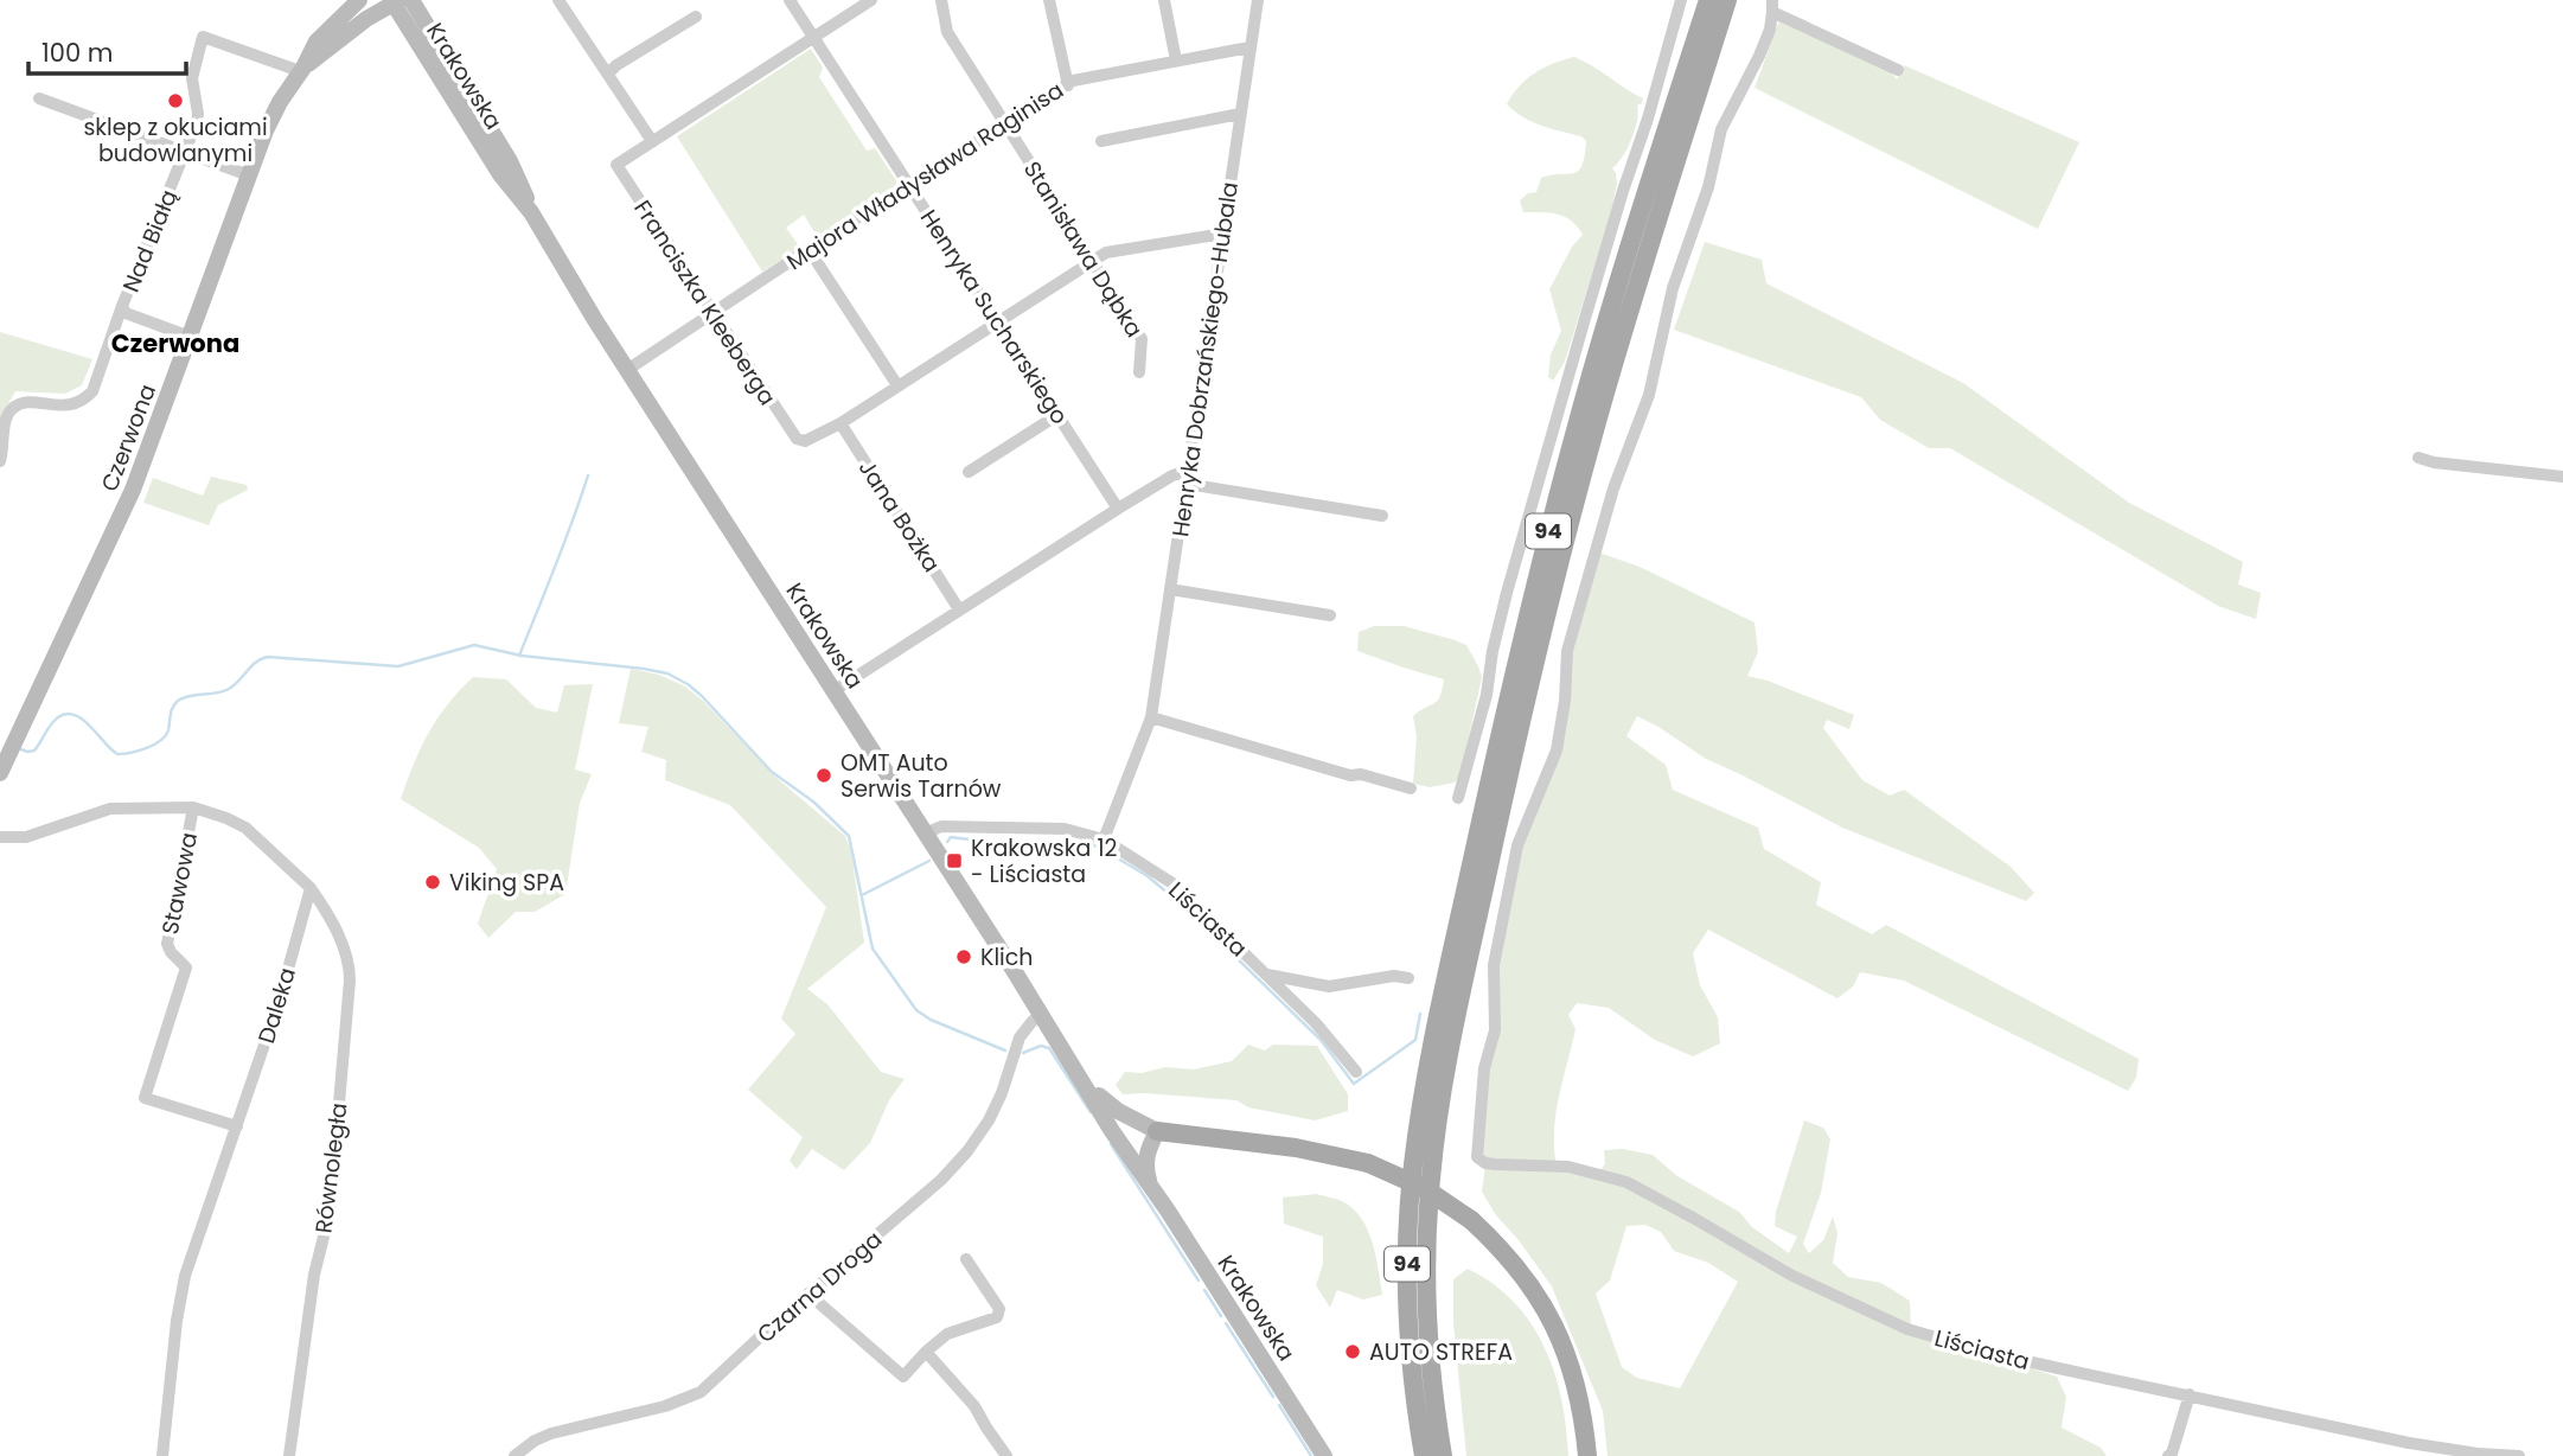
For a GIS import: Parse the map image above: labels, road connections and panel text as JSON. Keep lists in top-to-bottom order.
{
  "streets": {
    "main road": ["Krakowska", "Czerwona", "94"],
    "street": [
      "Majora Władysława Raginisa",
      "Nad Białą",
      "Stanisława Dąbka",
      "Franciszka Kleeberga",
      "Henryka Sucharskiego",
      "Henryka Dobrzańskiego-Hubala",
      "Jana Bożka",
      "Stawowa",
      "Liściasta",
      "Daleka",
      "Równoległa",
      "Czarna Droga"
    ]
  },
  "crossings": [
    ["Krakowska", "Majora Władysława Raginisa"],
    ["Krakowska", "Czerwona"],
    ["Krakowska", "Liściasta"],
    ["Krakowska", "Czarna Droga"],
    ["Majora Władysława Raginisa", "Stanisława Dąbka"],
    ["Majora Władysława Raginisa", "Franciszka Kleeberga"],
    ["Majora Władysława Raginisa", "Henryka Sucharskiego"],
    ["Majora Władysława Raginisa", "Henryka Dobrzańskiego-Hubala"],
    ["Nad Białą", "Czerwona"],
    ["Stanisława Dąbka", "Franciszka Kleeberga"],
    ["Franciszka Kleeberga", "Henryka Sucharskiego"],
    ["Franciszka Kleeberga", "Henryka Dobrzańskiego-Hubala"],
    ["Franciszka Kleeberga", "Jana Bożka"],
    ["Henryka Dobrzańskiego-Hubala", "Liściasta"],
    ["Stawowa", "Daleka"],
    ["Daleka", "Równoległa"]
  ],
  "districts": ["Czerwona"],
  "places": {
    "other": [
      "sklep z okuciami budowlanymi",
      "OMT Auto Serwis Tarnów",
      "Viking SPA",
      "Klich",
      "AUTO STREFA"
    ],
    "transit": ["Krakowska 12 - Liściasta"]
  },
  "scale_bar": "100 m"
}
